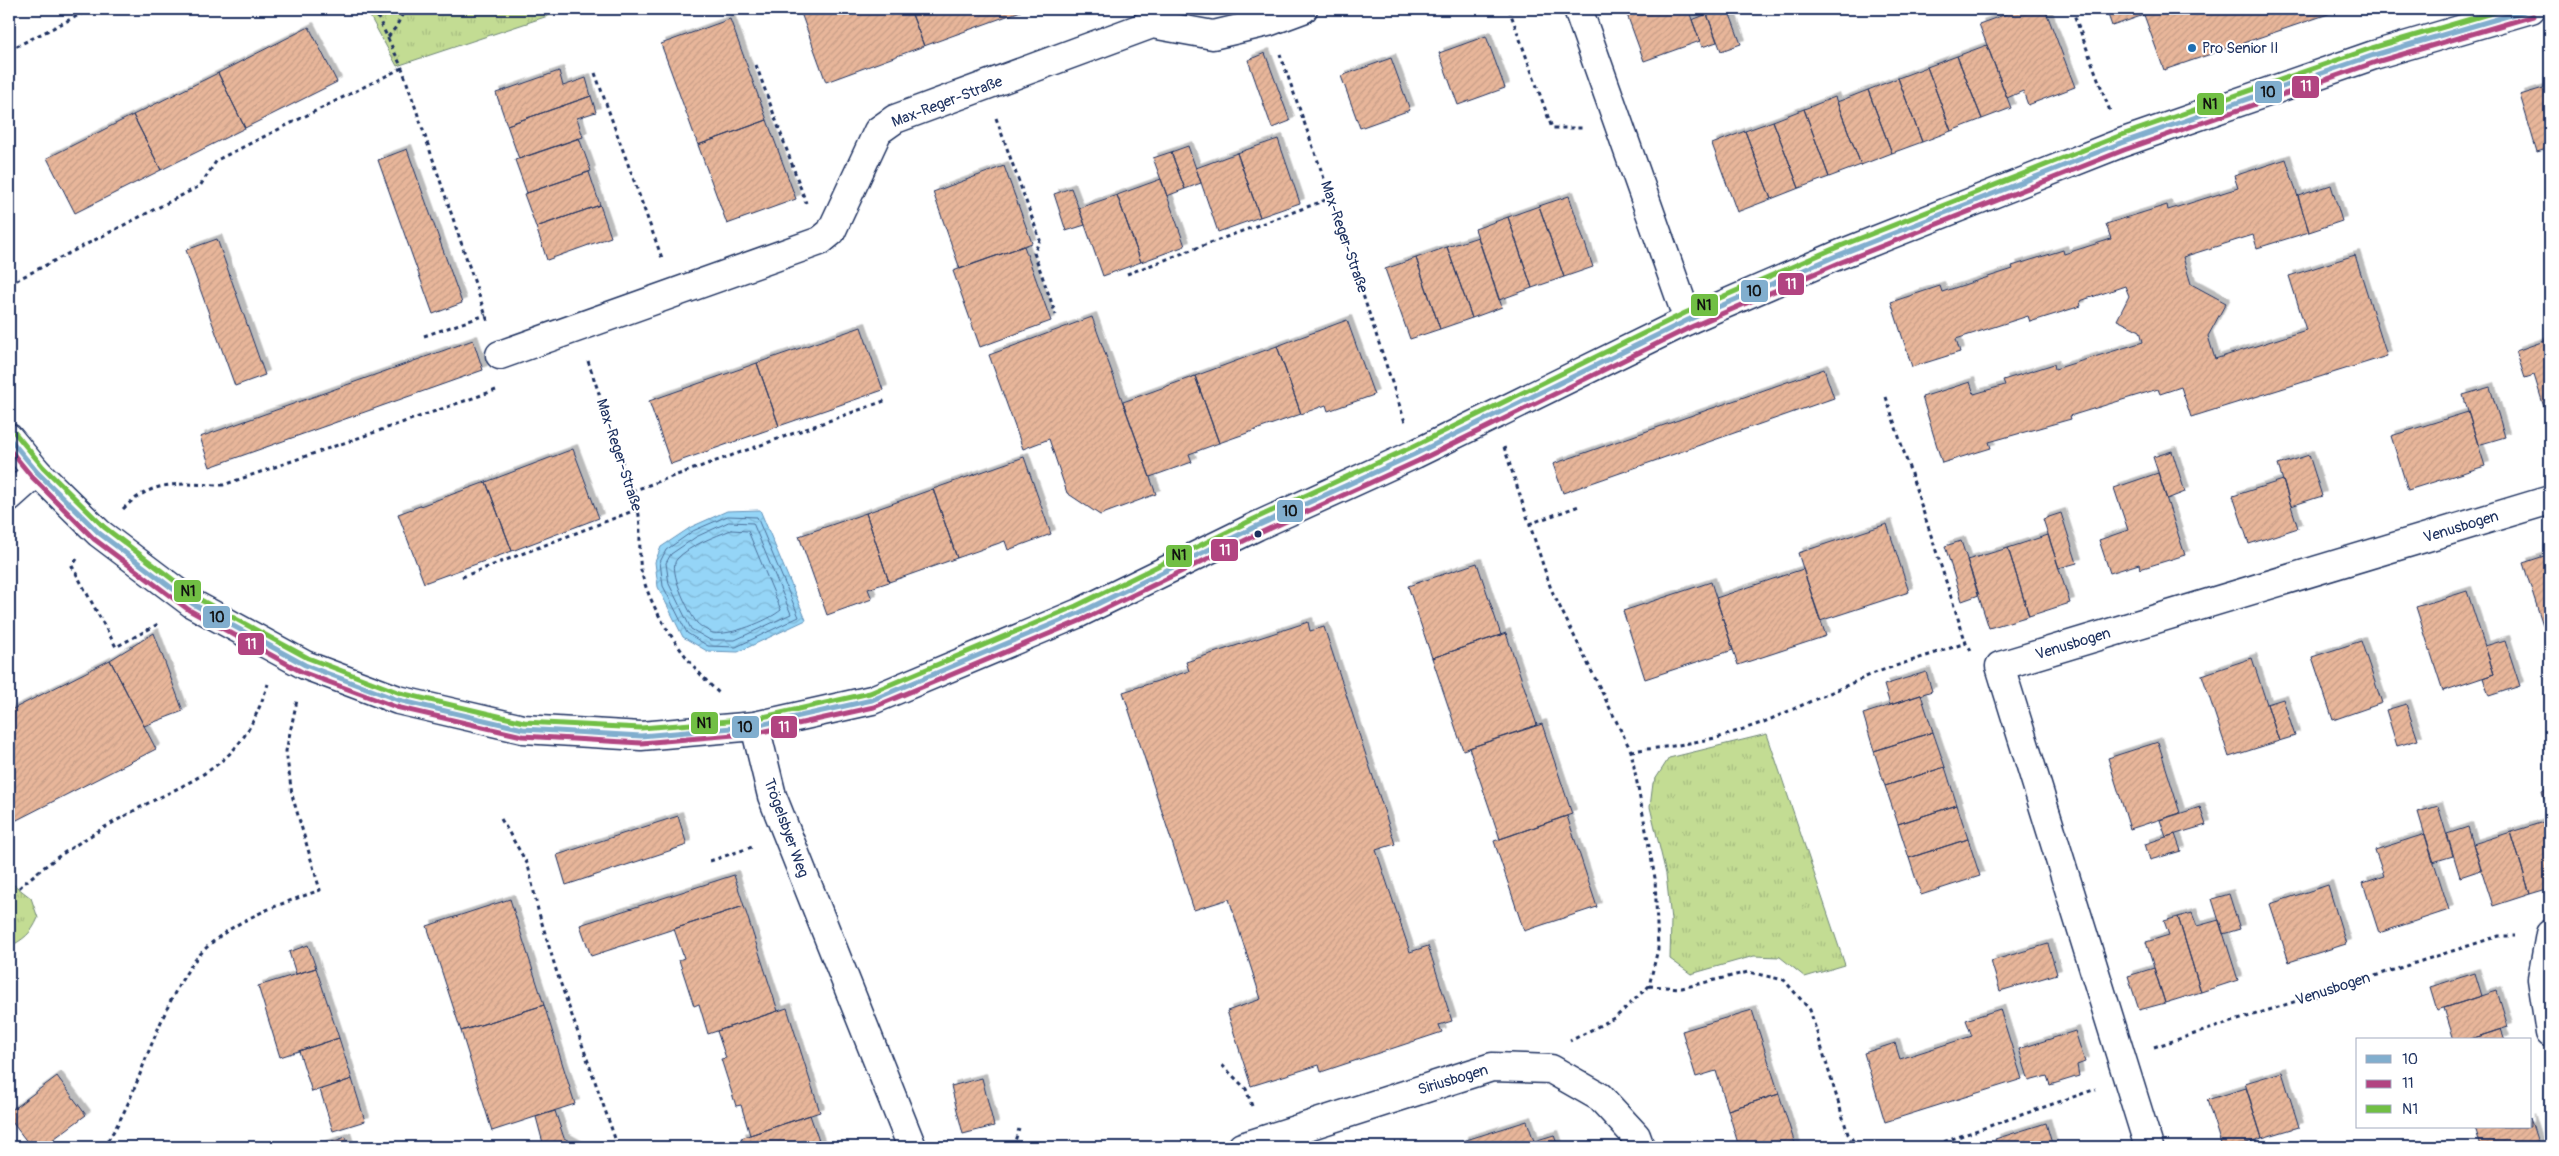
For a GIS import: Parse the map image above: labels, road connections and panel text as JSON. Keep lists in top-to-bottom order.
{
  "streets": {
    "street": [
      "Max-Reger-Straße",
      "Venusbogen",
      "Trögelsbyer Weg",
      "Siriusbogen"
    ]
  },
  "crossings": [
    ["Max-Reger-Straße", "Trögelsbyer Weg"]
  ],
  "places": ["Pro Senior II"],
  "lines": ["transit line 10", "transit line N1", "transit line 11"],
  "legend": ["10", "11", "N1"]
}
